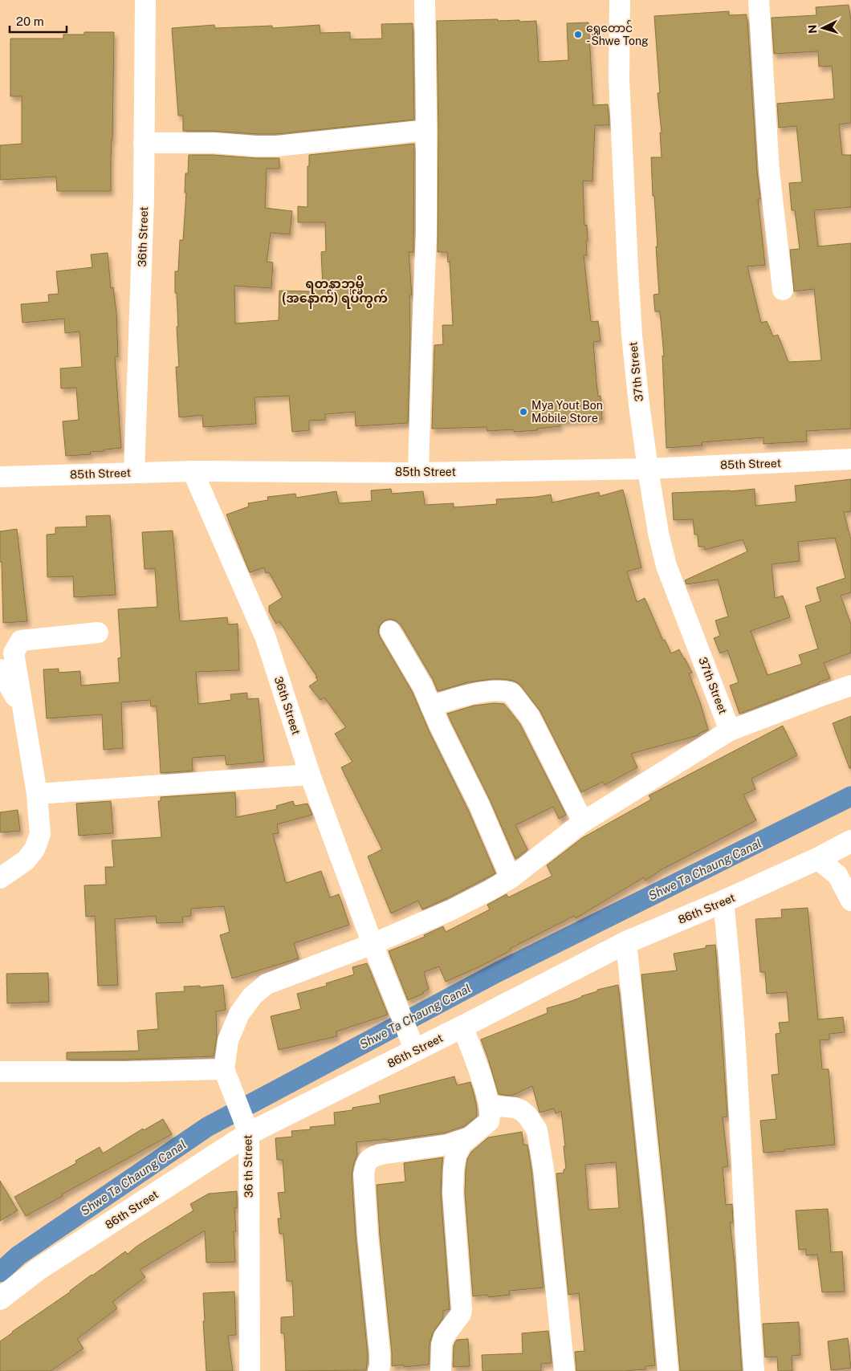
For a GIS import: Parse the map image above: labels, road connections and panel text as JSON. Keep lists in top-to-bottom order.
{
  "streets": {
    "main road": ["86th Street"],
    "street": [
      "36th Street",
      "37th Street",
      "85th Street",
      "36 th Street"
    ]
  },
  "crossings": [
    ["36th Street", "85th Street"],
    ["36th Street", "86th Street"],
    ["37th Street", "85th Street"],
    ["86th Street", "36 th Street"]
  ],
  "districts": ["ရတနာဘုမ္မိ (အနောက်) ရပ်ကွက်"],
  "water": ["Shwe Ta Chaung Canal"],
  "places": ["ရွှေတောင် - Shwe Tong", "Mya Yout Bon Mobile Store"],
  "scale_bar": "20 m",
  "north": "left"
}
